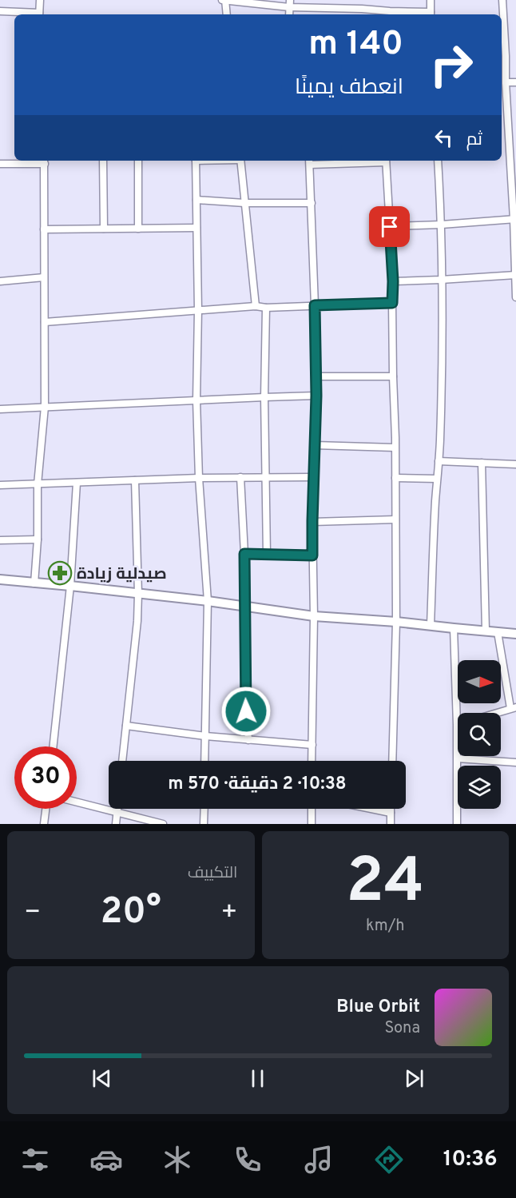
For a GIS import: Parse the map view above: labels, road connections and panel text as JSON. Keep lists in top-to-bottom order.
{
  "places": {
    "pharmacy": ["صيدلية زيادة"]
  },
  "north": "right",
  "page": {
    "turn": ["140 m", "انعطف يمينًا"],
    "then": "ثم",
    "limit": "30",
    "trip": "10:38 · 2 دقيقة · 570 m",
    "tile": [
      ["24", "km/h"],
      "التكييف"
    ],
    "heat": ["−", "20°", "+"],
    "song": ["Blue Orbit", "Sona"],
    "tabs": "10:36"
  }
}
